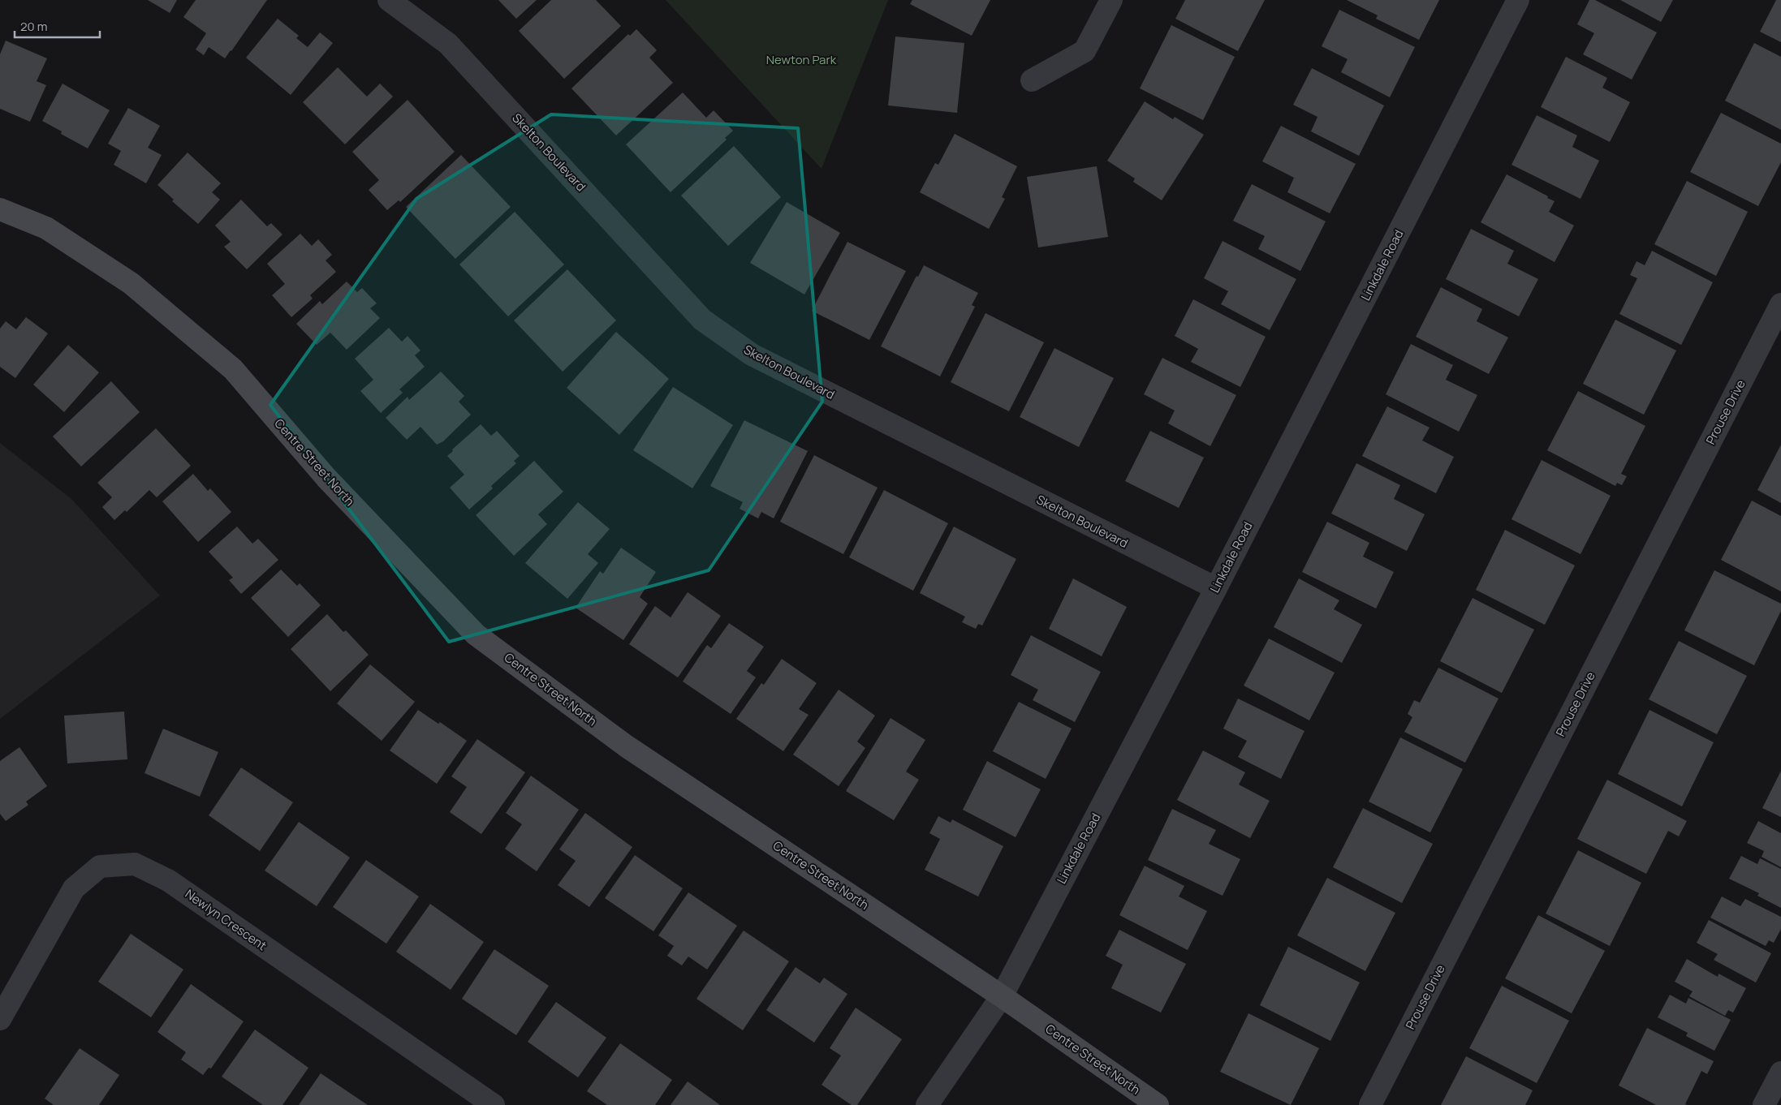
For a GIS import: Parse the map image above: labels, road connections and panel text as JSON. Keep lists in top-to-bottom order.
{
  "streets": {
    "street": [
      "Skelton Boulevard",
      "Linkdale Road",
      "Prouse Drive",
      "Centre Street North",
      "Newlyn Crescent"
    ]
  },
  "crossings": [
    ["Skelton Boulevard", "Linkdale Road"],
    ["Linkdale Road", "Centre Street North"]
  ],
  "parks": ["Newton Park"],
  "scale_bar": "20 m"
}
